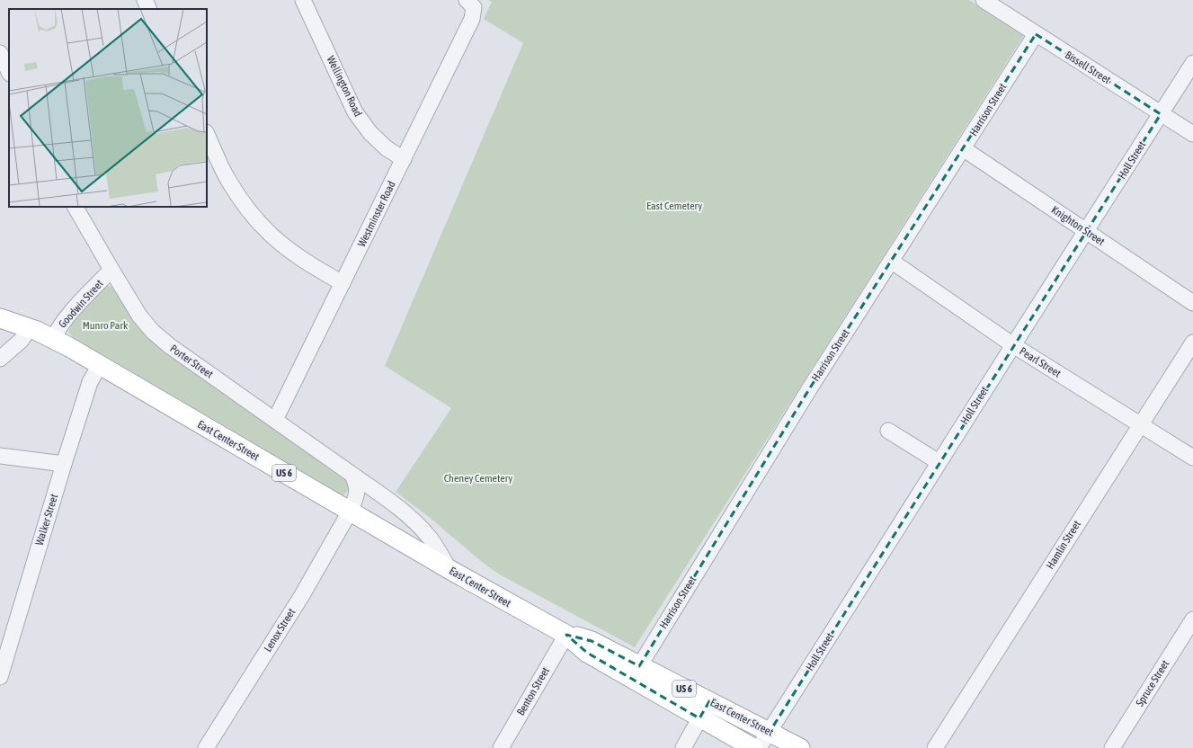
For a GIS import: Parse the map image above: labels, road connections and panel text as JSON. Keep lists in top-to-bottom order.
{
  "streets": {
    "main road": ["East Center Street", "US 6"],
    "street": [
      "Bissell Street",
      "Wellington Road",
      "Harrison Street",
      "Holl Street",
      "Westminster Road",
      "Knighton Street",
      "Goodwin Street",
      "Porter Street",
      "Pearl Street",
      "Walker Street",
      "Hamlin Street",
      "Lenox Street",
      "Spruce Street",
      "Benton Street"
    ]
  },
  "crossings": [
    ["Bissell Street", "Harrison Street"],
    ["Bissell Street", "Holl Street"],
    ["Wellington Road", "Westminster Road"],
    ["Harrison Street", "Knighton Street"],
    ["Harrison Street", "Pearl Street"],
    ["Harrison Street", "East Center Street"],
    ["Holl Street", "Knighton Street"],
    ["Holl Street", "Pearl Street"],
    ["Holl Street", "East Center Street"],
    ["Westminster Road", "Porter Street"],
    ["Goodwin Street", "Porter Street"],
    ["Goodwin Street", "East Center Street"],
    ["Porter Street", "East Center Street"],
    ["Pearl Street", "Hamlin Street"],
    ["East Center Street", "Walker Street"],
    ["East Center Street", "Lenox Street"],
    ["East Center Street", "Benton Street"]
  ],
  "parks": ["East Cemetery", "Munro Park", "Cheney Cemetery"]
}
